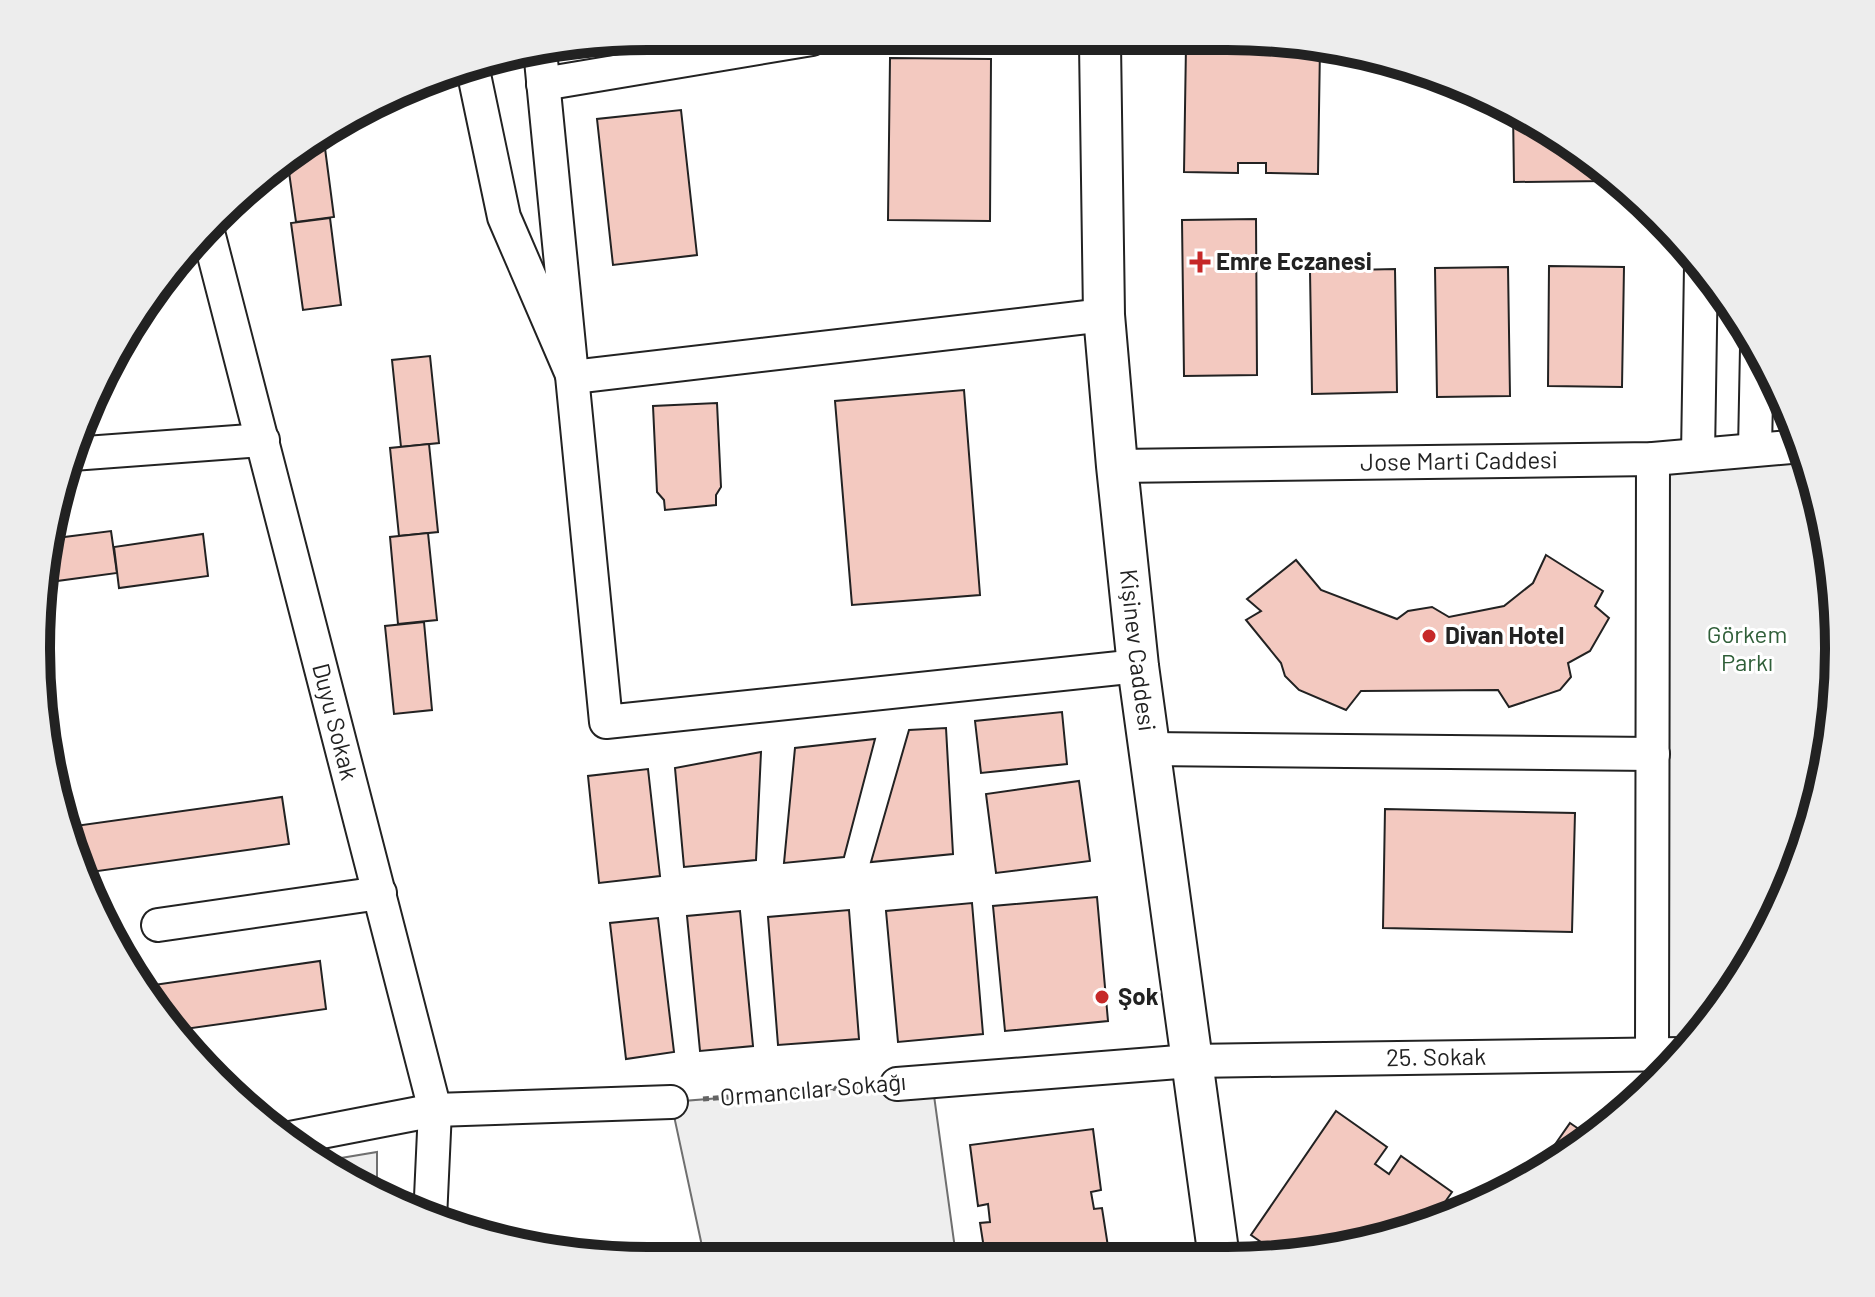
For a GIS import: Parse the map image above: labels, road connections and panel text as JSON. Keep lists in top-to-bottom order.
{
  "streets": {
    "street": [
      "Jose Marti Caddesi",
      "Kişinev Caddesi",
      "Duyu Sokak",
      "25. Sokak",
      "Ormancılar Sokağı"
    ]
  },
  "crossings": [
    ["Jose Marti Caddesi", "Kişinev Caddesi"],
    ["Kişinev Caddesi", "25. Sokak"],
    ["Kişinev Caddesi", "Ormancılar Sokağı"],
    ["25. Sokak", "Ormancılar Sokağı"]
  ],
  "parks": ["Görkem Parkı"],
  "places": {
    "health": ["Emre Eczanesi"],
    "other": ["Divan Hotel", "Şok"]
  }
}
